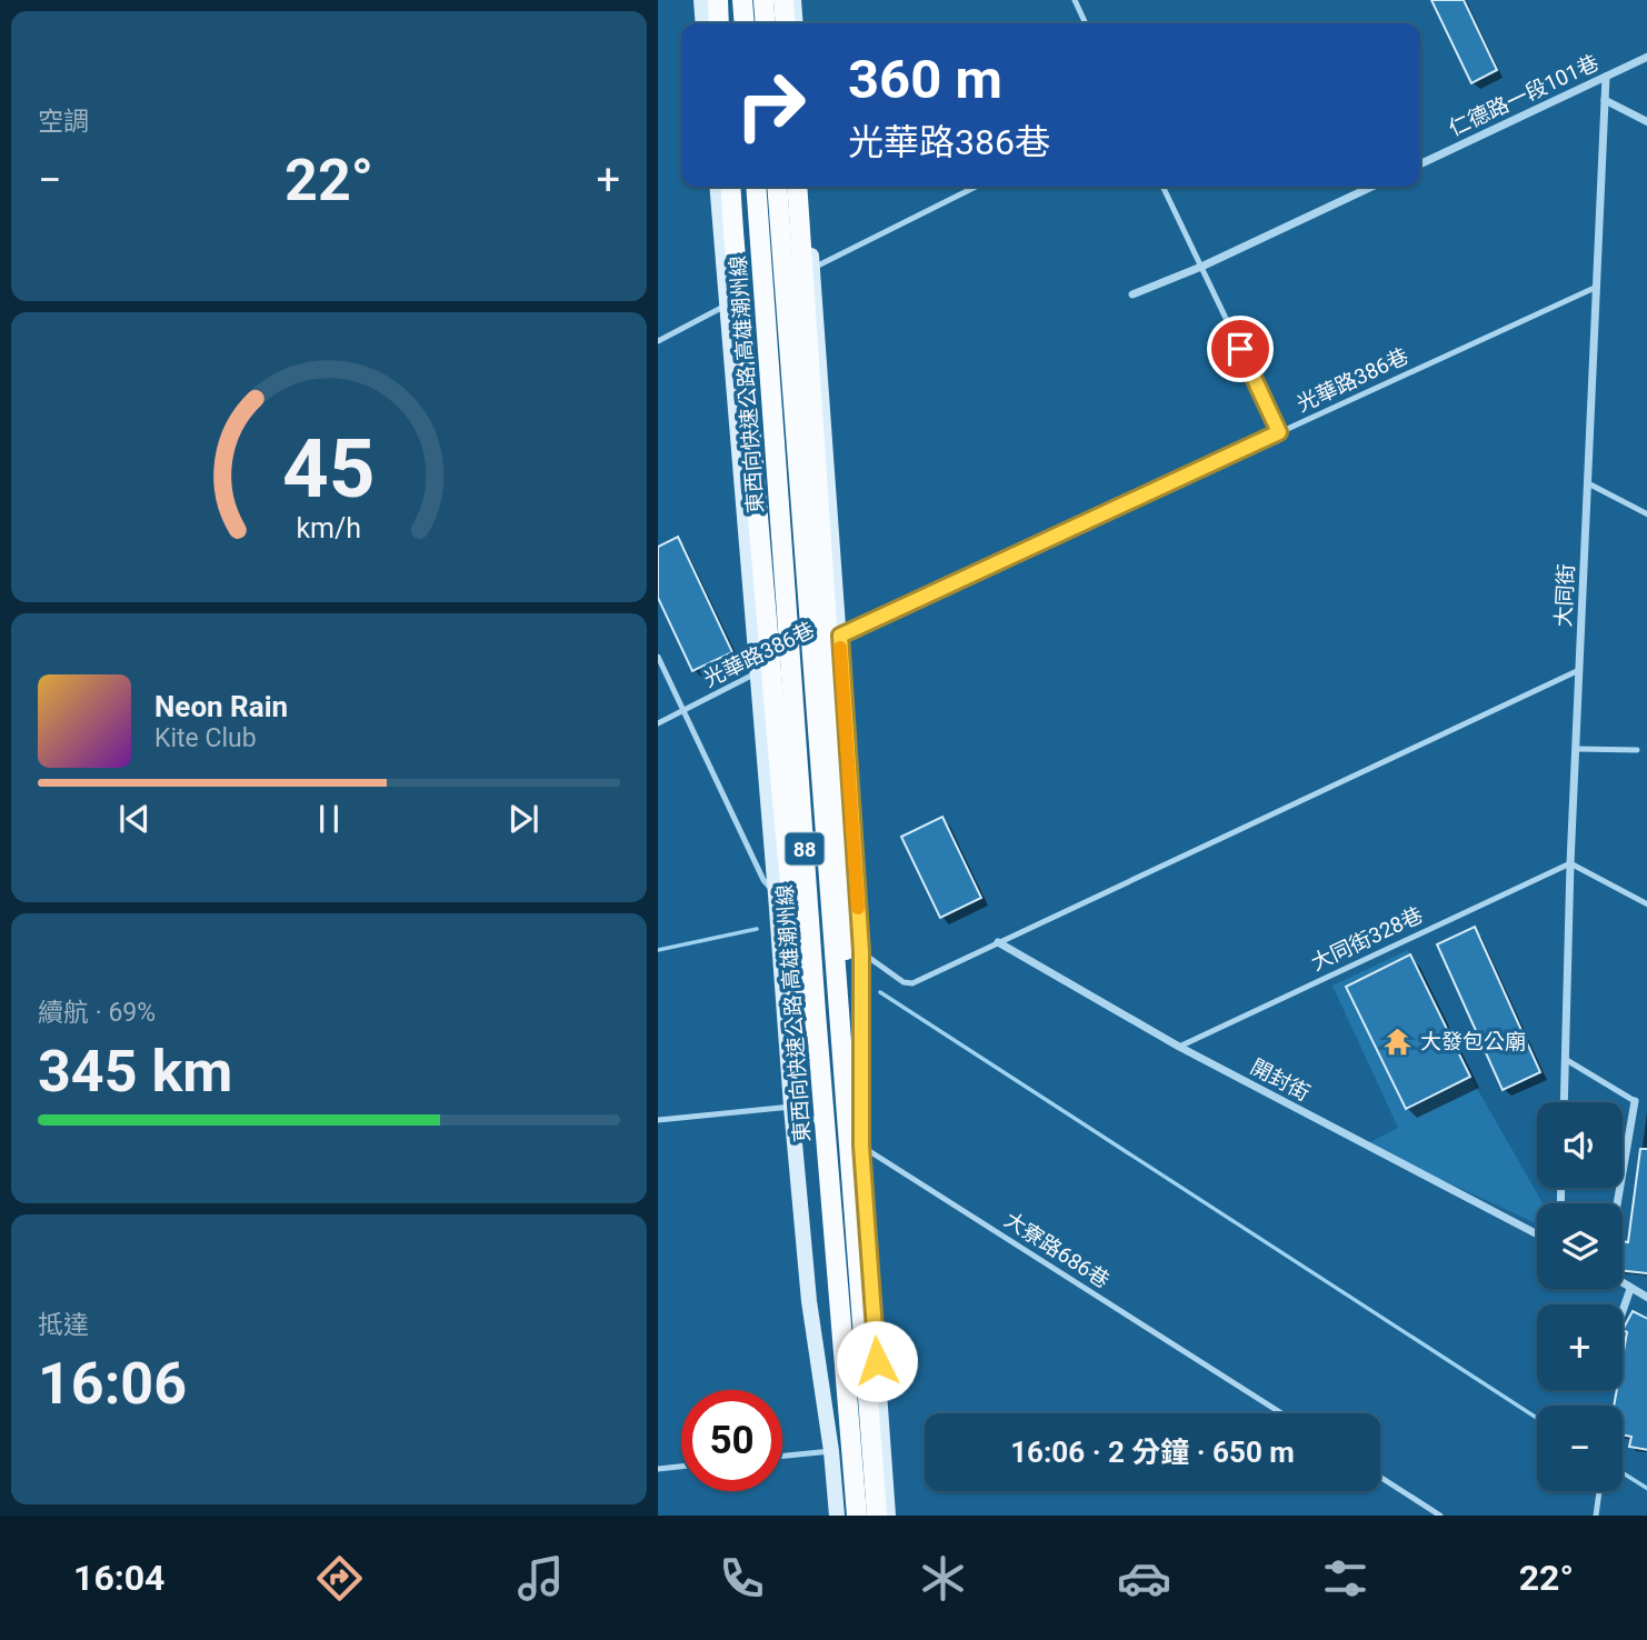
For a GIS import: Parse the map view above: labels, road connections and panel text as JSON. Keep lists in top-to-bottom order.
{
  "streets": {
    "highway": ["東西向快速公路 高雄潮州線", "88"],
    "street": ["仁德路一段101巷", "大同街", "開封街"],
    "lane": ["光華路386巷", "大同街328巷", "大寮路686巷"]
  },
  "crossings": [
    ["仁德路一段101巷", "大同街"],
    ["光華路386巷", "大同街"],
    ["東西向快速公路 高雄潮州線", "大寮路686巷"],
    ["大同街", "大同街328巷"],
    ["大同街328巷", "開封街"]
  ],
  "places": {
    "temple": ["大發包公廟"]
  },
  "page": {
    "tile": [
      "空調",
      ["續航 · 69%", "345 km"],
      ["抵達", "16:06"]
    ],
    "turn": ["360 m", "光華路386巷"],
    "heat": ["−", "22°", "+"],
    "song": ["Neon Rain", "Kite Club"],
    "map_buttons": ["+", "−"],
    "limit": "50",
    "trip": "16:06 · 2 分鐘 · 650 m",
    "tabs": ["16:04", "22°"],
    "gauge": ["45", "km/h"]
  }
}
